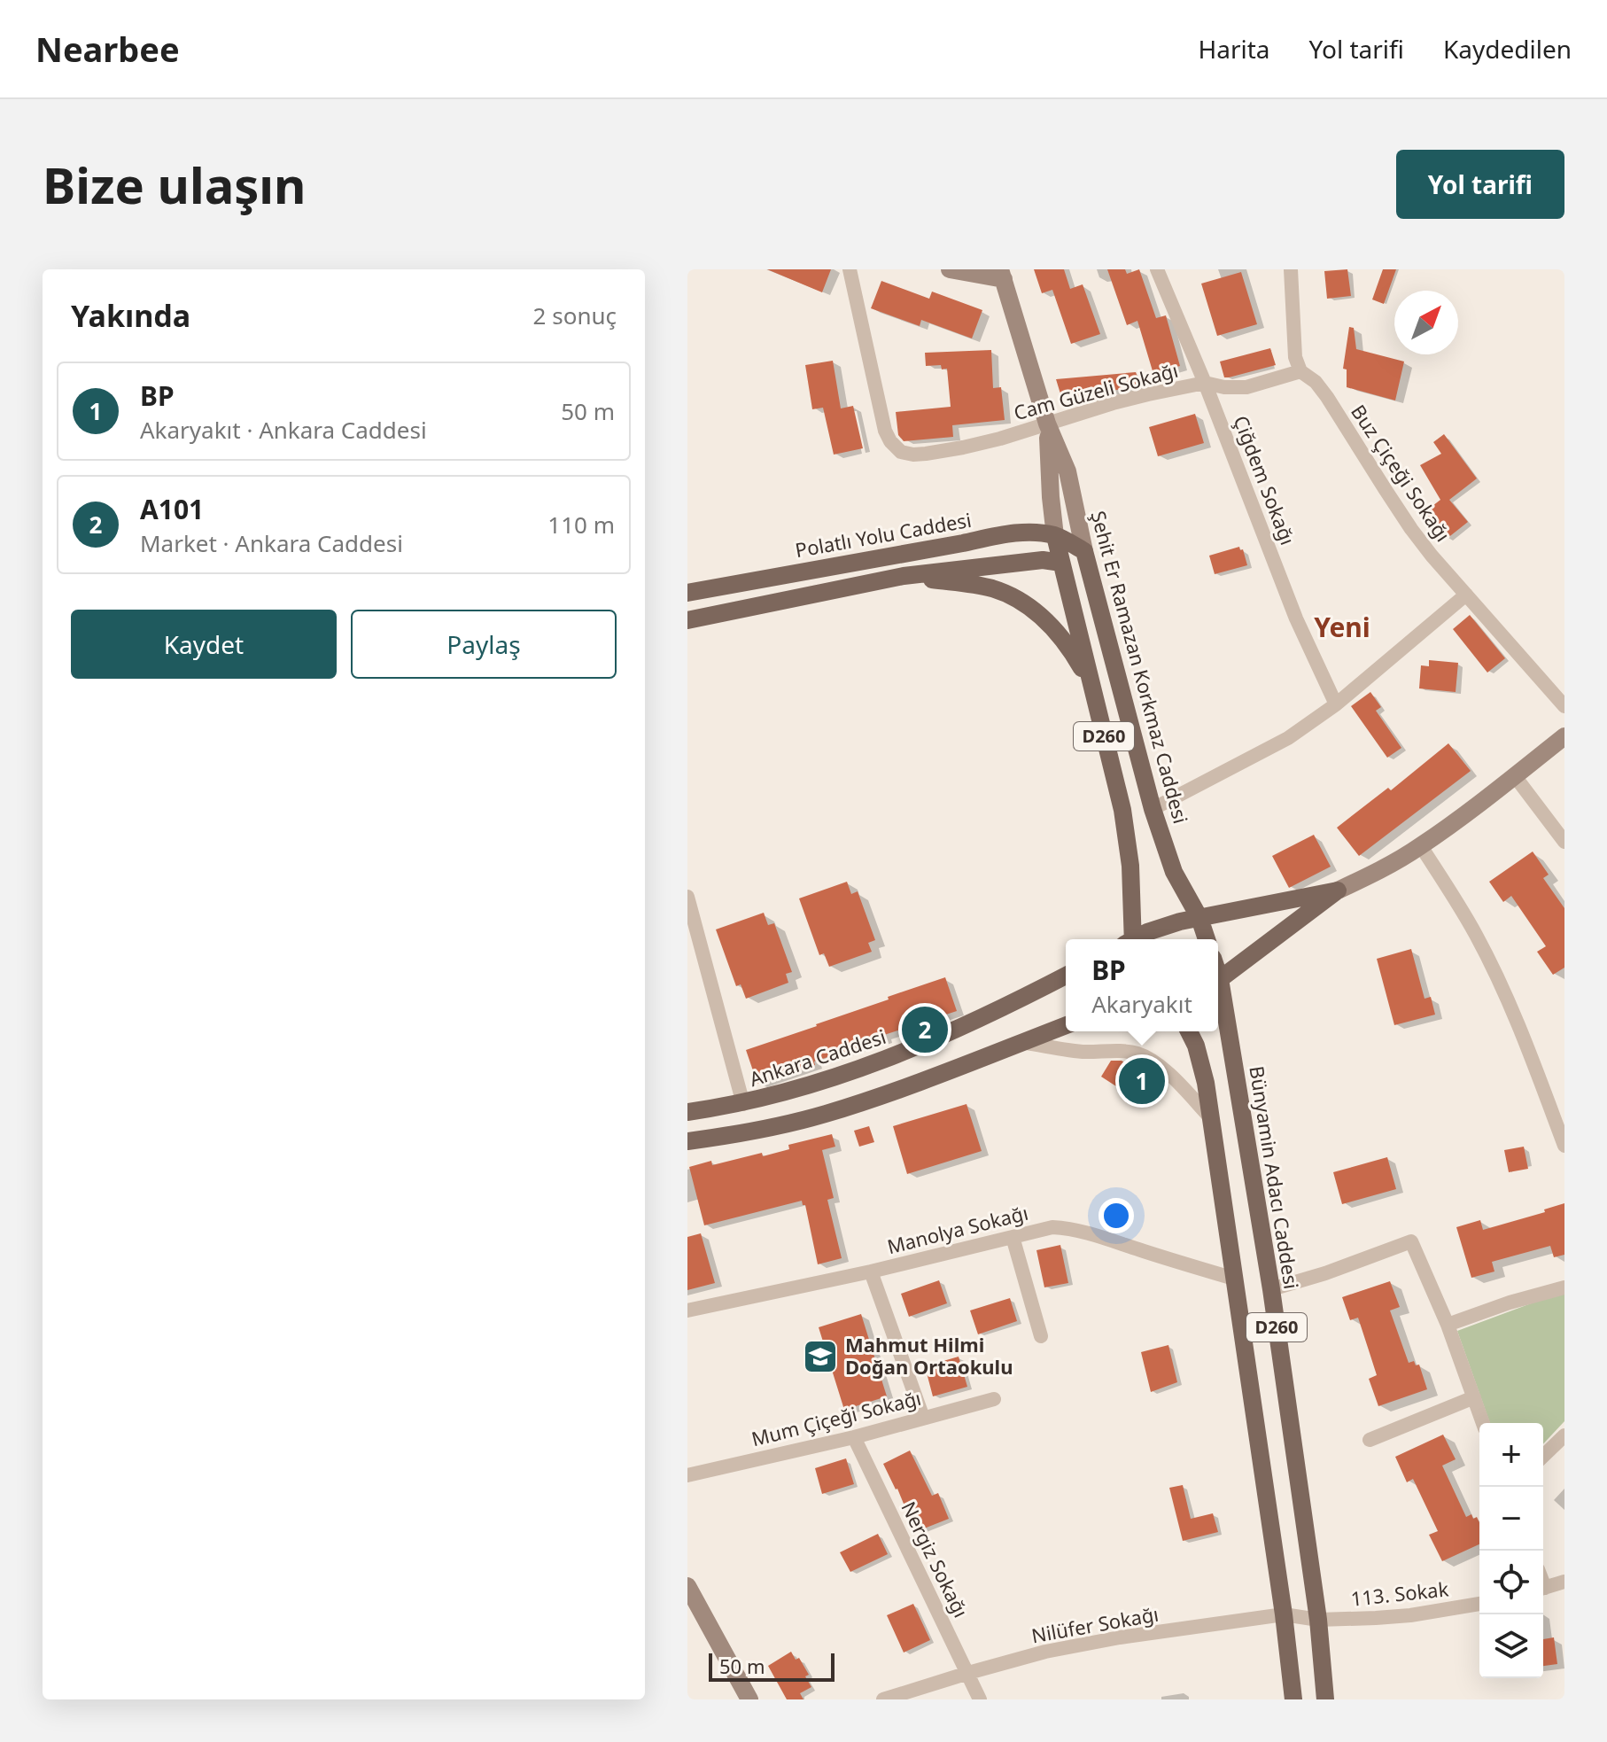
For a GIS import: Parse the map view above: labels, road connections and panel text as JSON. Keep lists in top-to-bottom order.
{
  "streets": {
    "main road": [
      "Polatlı Yolu Caddesi",
      "Şehit Er Ramazan Korkmaz Caddesi",
      "D260",
      "Ankara Caddesi",
      "Bünyamin Adacı Caddesi"
    ],
    "street": [
      "Cam Güzeli Sokağı",
      "Buz Çiçeği Sokağı",
      "Çiğdem Sokağı",
      "Manolya Sokağı",
      "Mum Çiçeği Sokağı",
      "Nergiz Sokağı",
      "113. Sokak",
      "Nilüfer Sokağı"
    ]
  },
  "crossings": [
    ["Cam Güzeli Sokağı", "Buz Çiçeği Sokağı"],
    ["Cam Güzeli Sokağı", "Çiğdem Sokağı"],
    ["Cam Güzeli Sokağı", "Şehit Er Ramazan Korkmaz Caddesi"],
    ["Polatlı Yolu Caddesi", "Şehit Er Ramazan Korkmaz Caddesi"],
    ["Şehit Er Ramazan Korkmaz Caddesi", "D260"],
    ["D260", "Manolya Sokağı"],
    ["D260", "Nilüfer Sokağı"],
    ["Bünyamin Adacı Caddesi", "113. Sokak"],
    ["Bünyamin Adacı Caddesi", "Nilüfer Sokağı"],
    ["Mum Çiçeği Sokağı", "Nergiz Sokağı"],
    ["Nergiz Sokağı", "Nilüfer Sokağı"],
    ["113. Sokak", "Nilüfer Sokağı"]
  ],
  "districts": ["Yeni"],
  "places": {
    "school or university": ["Mahmut Hilmi Doğan Ortaokulu"]
  },
  "scale_bar": "50 m",
  "north": "top right",
  "page": {
    "header": "Nearbee",
    "nav": ["Harita", "Yol tarifi", "Kaydedilen"],
    "buttons": [
      "Yol tarifi",
      ["Kaydet", "Paylaş"]
    ],
    "title": "Bize ulaşın",
    "heading": ["Yakında", "2 sonuç"],
    "list": [
      {
        "mark": "1",
        "name": "BP",
        "note": "Akaryakıt · Ankara Caddesi",
        "value": "50 m"
      },
      {
        "mark": "2",
        "name": "A101",
        "note": "Market · Ankara Caddesi",
        "value": "110 m"
      }
    ],
    "popup": ["BP", "Akaryakıt"],
    "pins": ["2", "1"],
    "map_buttons": ["+", "−"],
    "scale": "50 m"
  }
}
